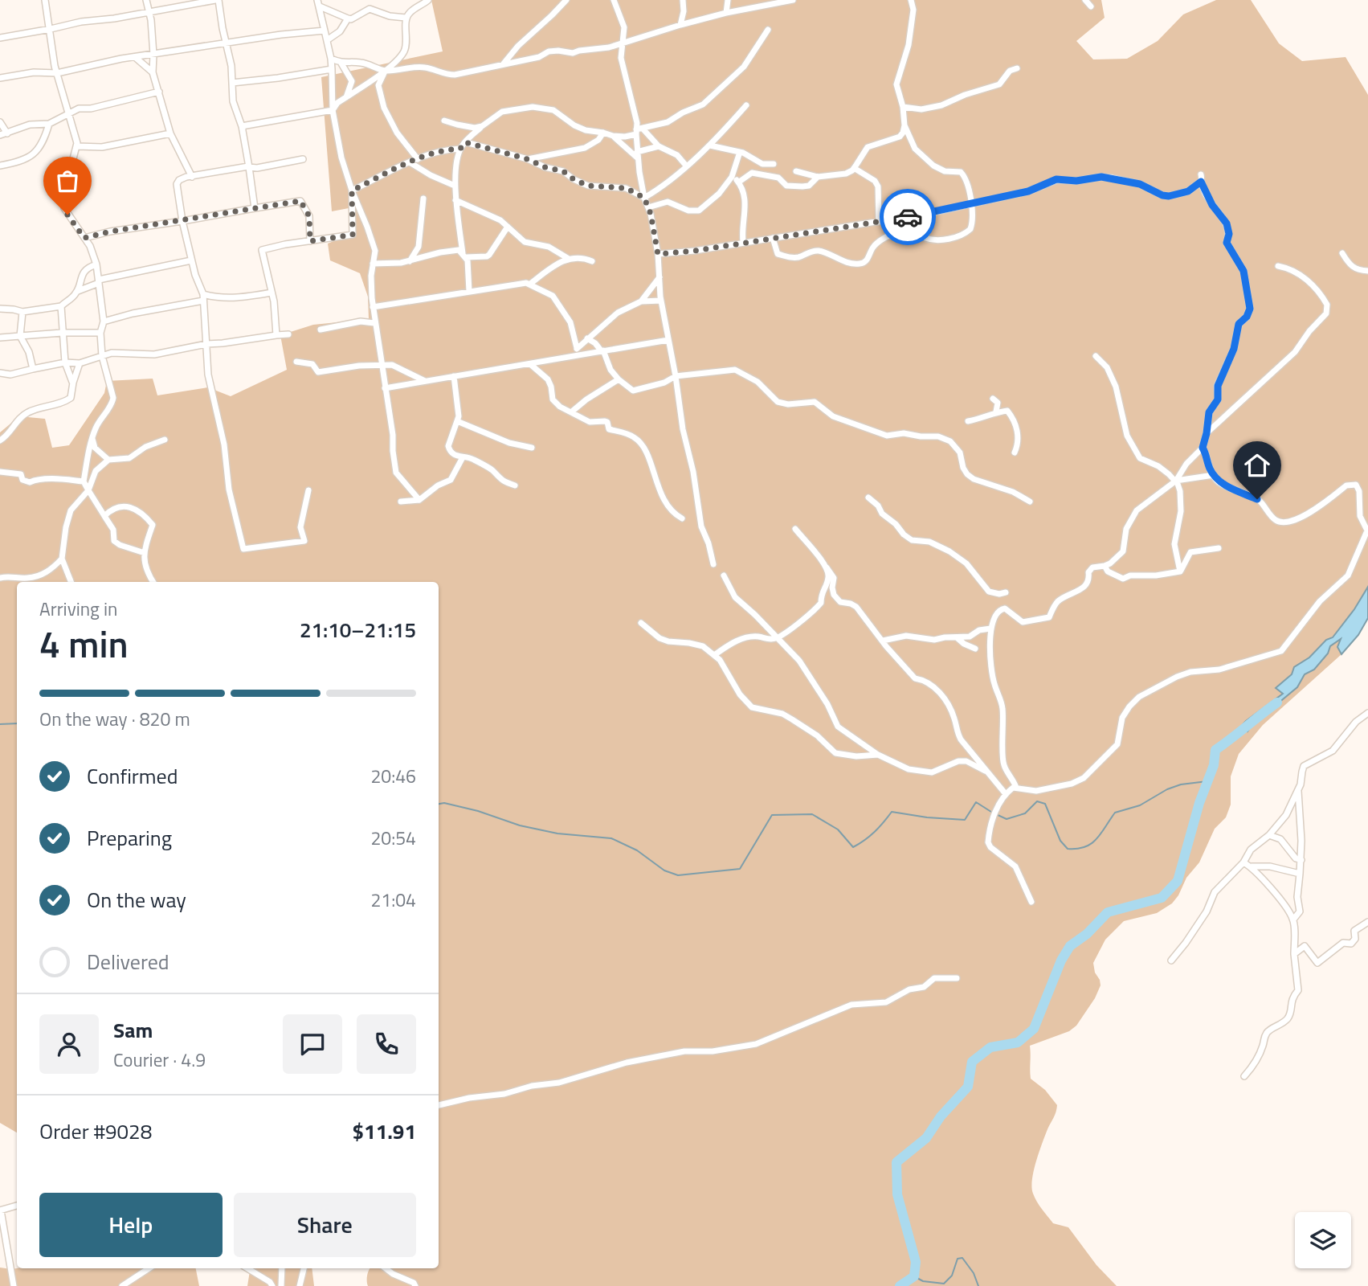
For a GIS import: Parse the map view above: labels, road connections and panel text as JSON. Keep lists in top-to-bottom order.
{
  "page": {
    "heading": ["4 min", "Arriving in", "21:10–21:15"],
    "panel": [
      "Sam",
      "Courier · 4.9",
      "Order #9028",
      "$11.91"
    ],
    "bar": "On the way · 820 m",
    "list": [
      ["Confirmed", "20:46"],
      ["Preparing", "20:54"],
      ["On the way", "21:04"],
      "Delivered"
    ],
    "buttons": ["Help", "Share"]
  }
}
